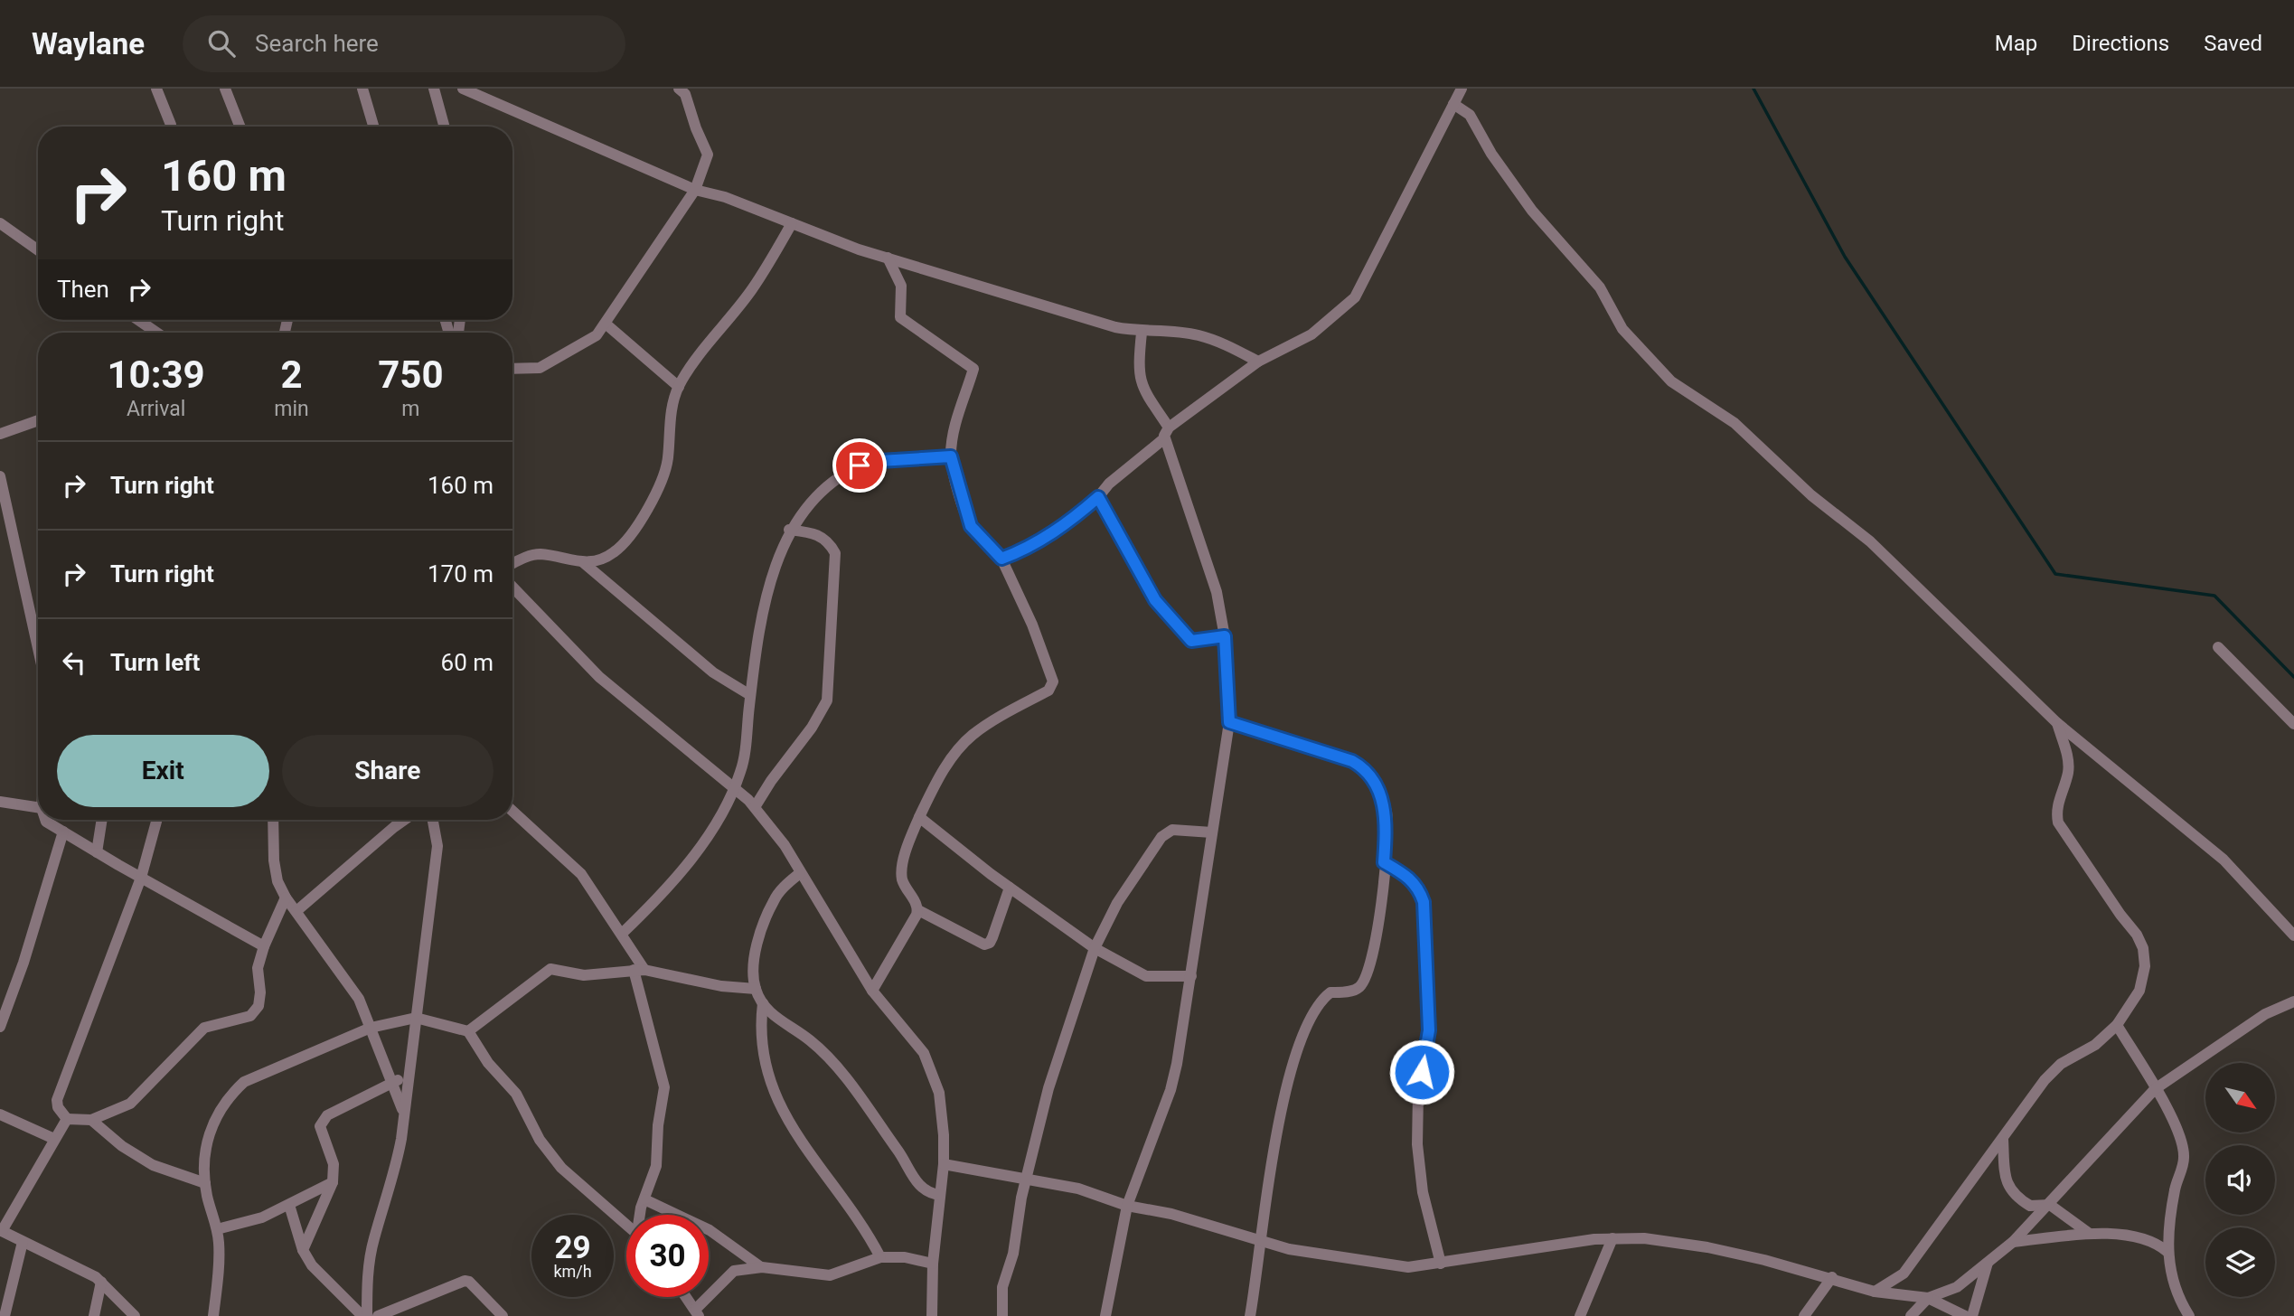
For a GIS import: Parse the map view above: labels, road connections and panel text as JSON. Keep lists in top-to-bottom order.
{
  "north": "bottom right",
  "page": {
    "header": "Waylane",
    "search": "Search here",
    "nav": ["Map", "Directions", "Saved"],
    "turn": ["160 m", "Turn right"],
    "then": "Then",
    "eta": [
      "10:39",
      "Arrival",
      "2",
      "min",
      "750",
      "m"
    ],
    "list": [
      {
        "name": "Turn right",
        "value": "160 m"
      },
      {
        "name": "Turn right",
        "value": "170 m"
      },
      {
        "name": "Turn left",
        "value": "60 m"
      }
    ],
    "buttons": ["Exit", "Share"],
    "speed": "29 km/h",
    "limit": "30"
  }
}
